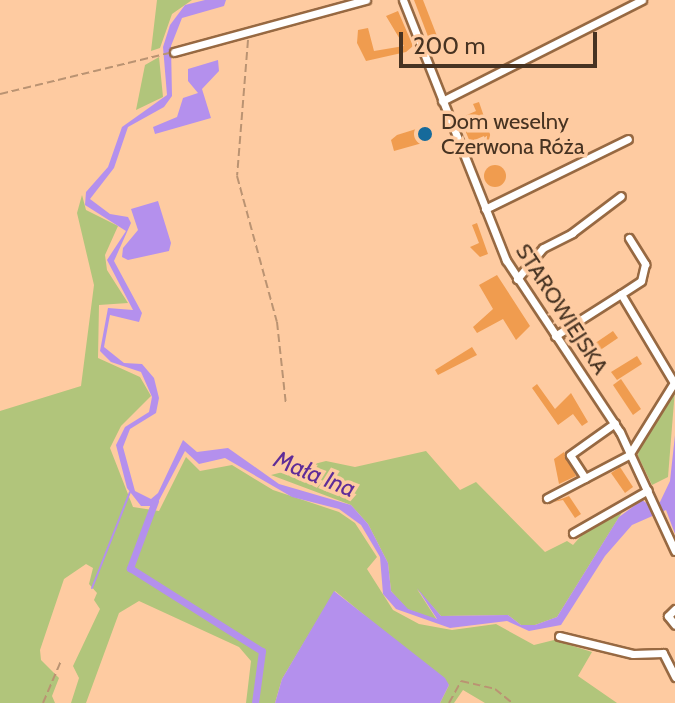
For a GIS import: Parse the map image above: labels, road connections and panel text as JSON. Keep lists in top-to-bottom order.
{
  "streets": {
    "street": ["STAROWIEJSKA"]
  },
  "water": ["Mała Ina"],
  "places": ["Dom weselny Czerwona Róża"],
  "scale_bar": "200 m"
}
